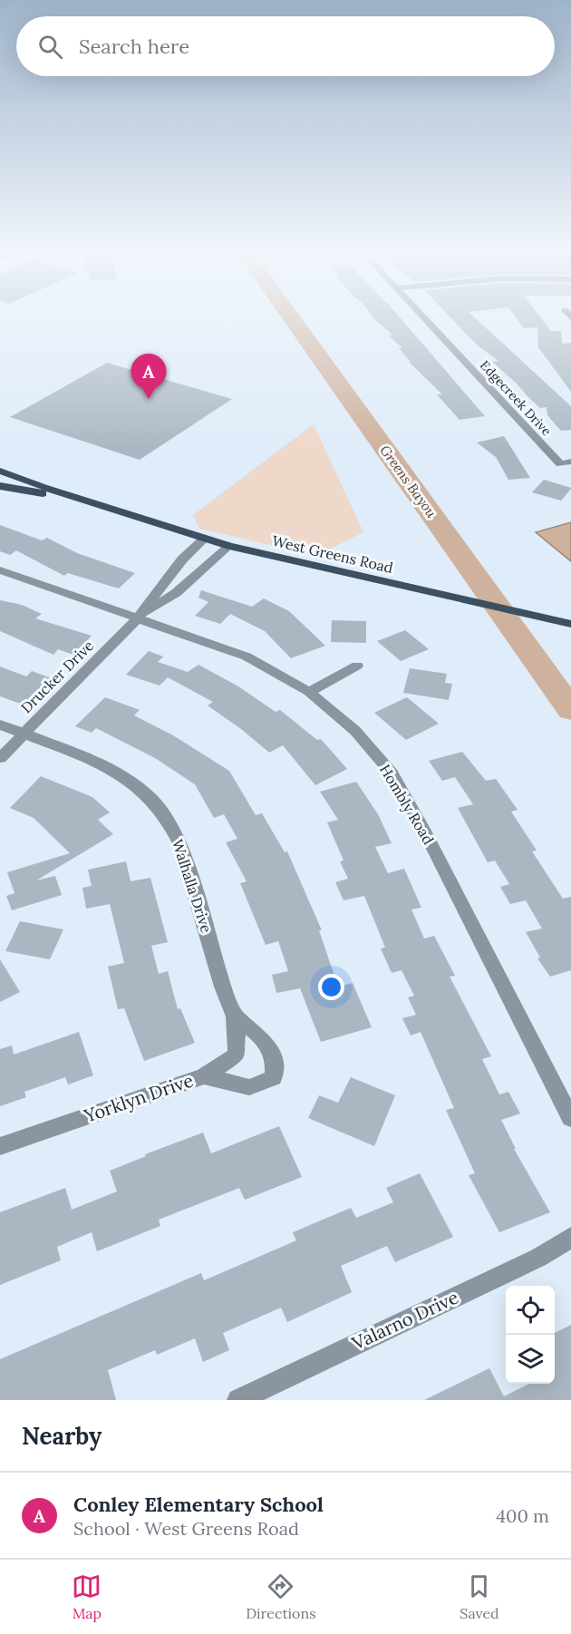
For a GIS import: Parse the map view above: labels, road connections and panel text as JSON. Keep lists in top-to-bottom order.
{
  "streets": {
    "main road": ["West Greens Road"],
    "street": [
      "Edgecreek Drive",
      "Drucker Drive",
      "Hombly Road",
      "Walhalla Drive",
      "Yorklyn Drive",
      "Valarno Drive"
    ]
  },
  "crossings": [
    ["West Greens Road", "Drucker Drive"],
    ["Drucker Drive", "Hombly Road"],
    ["Drucker Drive", "Walhalla Drive"],
    ["Walhalla Drive", "Yorklyn Drive"]
  ],
  "water": ["Greens Bayou"],
  "page": {
    "search": "Search here",
    "pins": "A",
    "heading": "Nearby",
    "list": [
      {
        "mark": "A",
        "name": "Conley Elementary School",
        "note": "School · West Greens Road",
        "value": "400 m"
      }
    ],
    "nav": ["Map", "Directions", "Saved"]
  }
}
